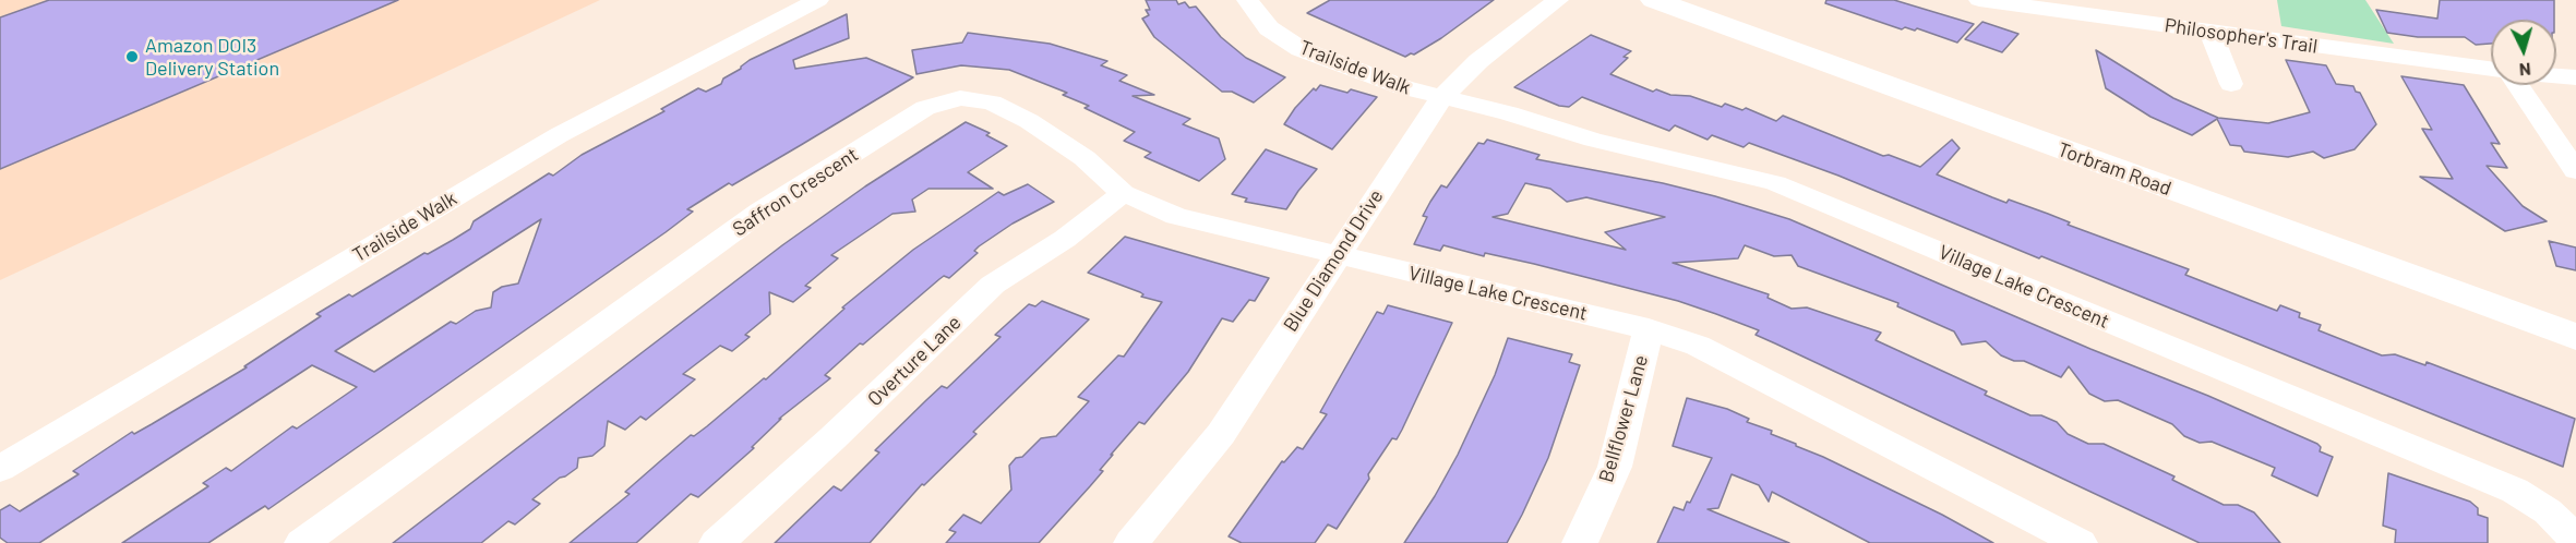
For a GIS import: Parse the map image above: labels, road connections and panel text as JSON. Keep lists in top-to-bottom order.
{
  "streets": {
    "main road": ["Torbram Road"],
    "street": [
      "Philosopher's Trail",
      "Trailside Walk",
      "Saffron Crescent",
      "Blue Diamond Drive",
      "Village Lake Crescent",
      "Overture Lane",
      "Bellflower Lane"
    ]
  },
  "crossings": [
    ["Trailside Walk", "Blue Diamond Drive"],
    ["Trailside Walk", "Village Lake Crescent"],
    ["Saffron Crescent", "Blue Diamond Drive"],
    ["Saffron Crescent", "Village Lake Crescent"],
    ["Saffron Crescent", "Overture Lane"],
    ["Blue Diamond Drive", "Village Lake Crescent"],
    ["Village Lake Crescent", "Bellflower Lane"]
  ],
  "places": ["Amazon DOI3 Delivery Station"],
  "north": "bottom"
}
